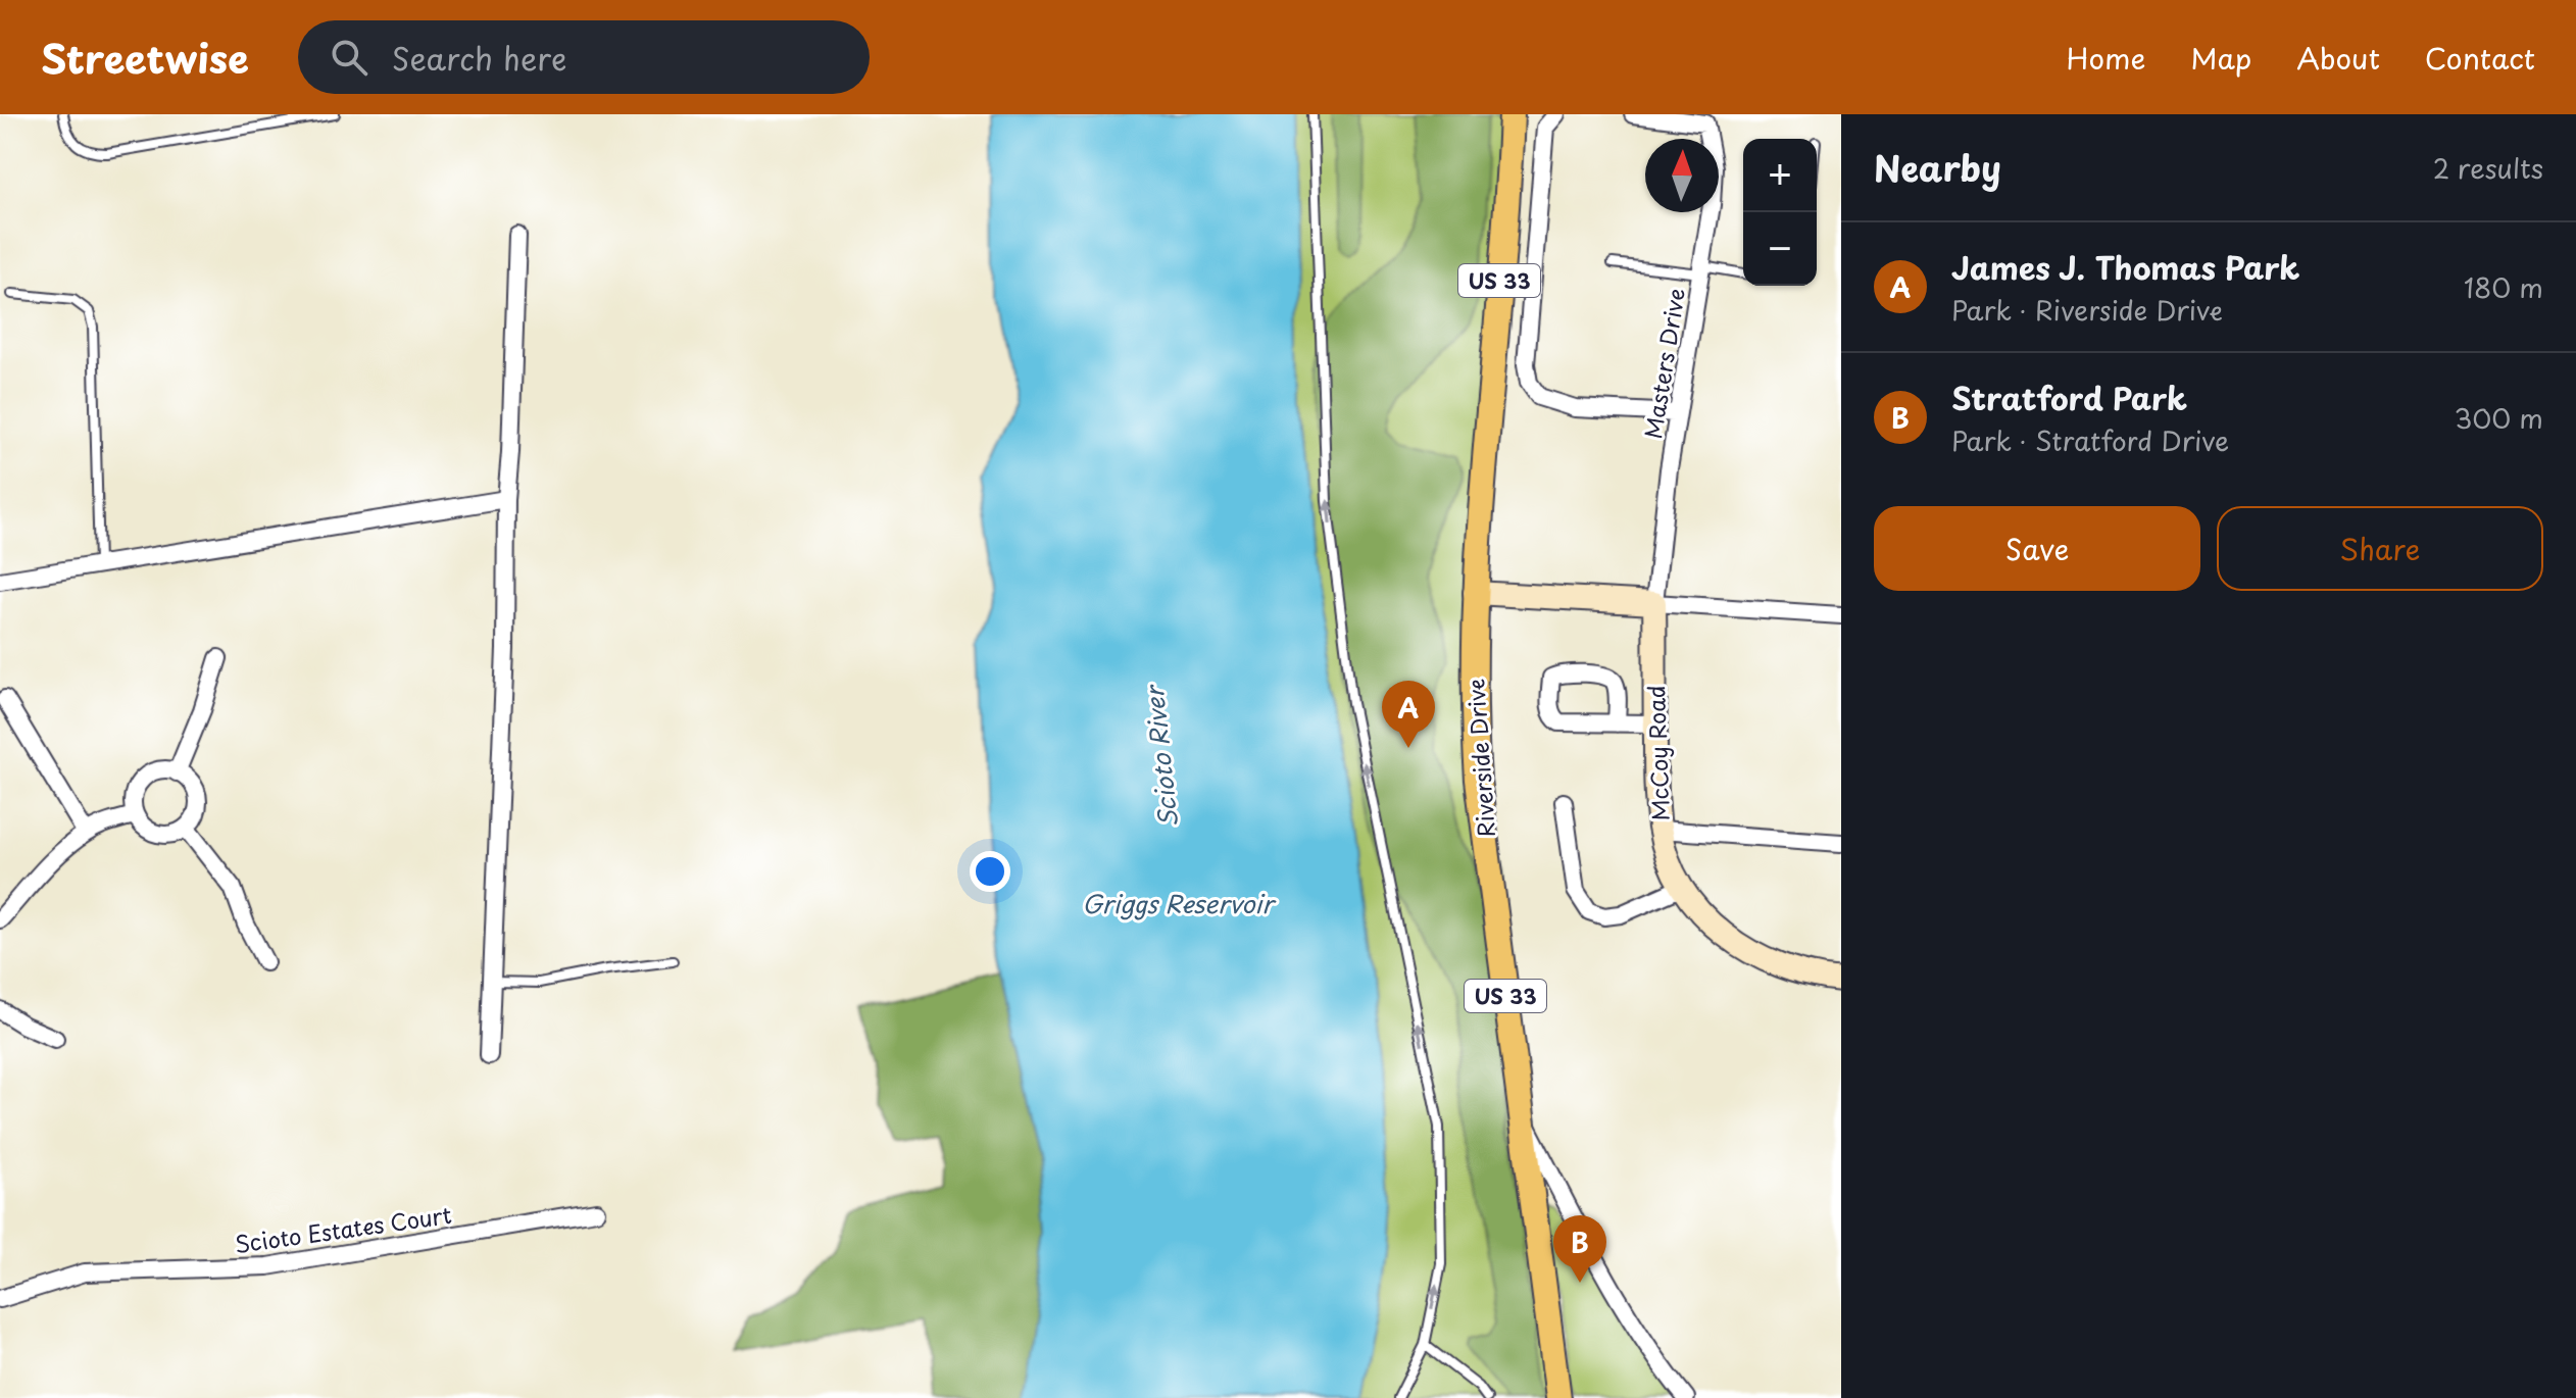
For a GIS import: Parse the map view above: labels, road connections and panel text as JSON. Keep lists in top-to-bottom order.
{
  "streets": {
    "main road": ["US 33", "McCoy Road", "Riverside Drive"],
    "street": ["Masters Drive", "Scioto Estates Court"]
  },
  "crossings": [
    ["Masters Drive", "McCoy Road"]
  ],
  "water": ["Scioto River", "Griggs Reservoir"],
  "north": "top",
  "page": {
    "header": "Streetwise",
    "search": "Search here",
    "nav": [
      "Home",
      "Map",
      "About",
      "Contact"
    ],
    "heading": ["Nearby", "2 results"],
    "map_buttons": ["+", "−"],
    "list": [
      {
        "mark": "A",
        "name": "James J. Thomas Park",
        "note": "Park · Riverside Drive",
        "value": "180 m"
      },
      {
        "mark": "B",
        "name": "Stratford Park",
        "note": "Park · Stratford Drive",
        "value": "300 m"
      }
    ],
    "buttons": ["Save", "Share"],
    "pins": ["A", "B"]
  }
}
